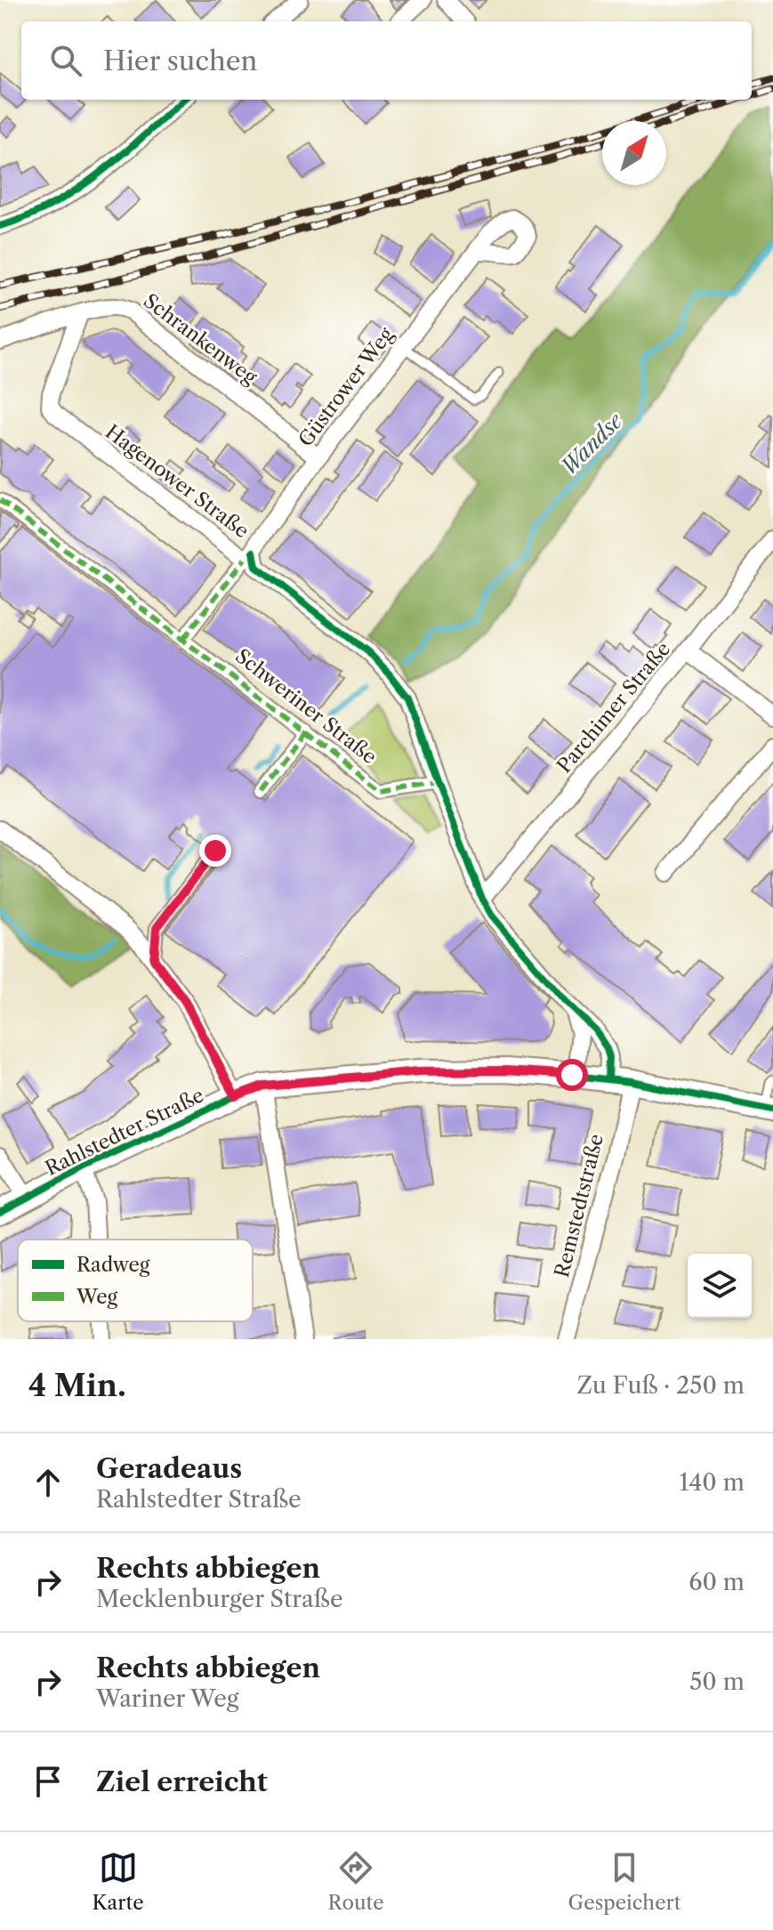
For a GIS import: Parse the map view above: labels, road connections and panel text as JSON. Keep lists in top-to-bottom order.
{
  "streets": {
    "main road": ["Rahlstedter Straße"],
    "street": [
      "Schrankenweg",
      "Güstrower Weg",
      "Hagenower Straße",
      "Schweriner Straße",
      "Parchimer Straße",
      "Remstedtstraße"
    ]
  },
  "crossings": [
    ["Schrankenweg", "Güstrower Weg"],
    ["Schrankenweg", "Hagenower Straße"],
    ["Güstrower Weg", "Hagenower Straße"],
    ["Hagenower Straße", "Schweriner Straße"],
    ["Rahlstedter Straße", "Remstedtstraße"]
  ],
  "water": ["Wandse"],
  "legend": ["Radweg", "Weg"],
  "north": "top right",
  "page": {
    "search": "Hier suchen",
    "heading": ["4 Min.", "Zu Fuß · 250 m"],
    "list": [
      ["Geradeaus", "Rahlstedter Straße", "140 m"],
      ["Rechts abbiegen", "Mecklenburger Straße", "60 m"],
      ["Rechts abbiegen", "Wariner Weg", "50 m"],
      "Ziel erreicht"
    ],
    "nav": ["Karte", "Route", "Gespeichert"]
  }
}
